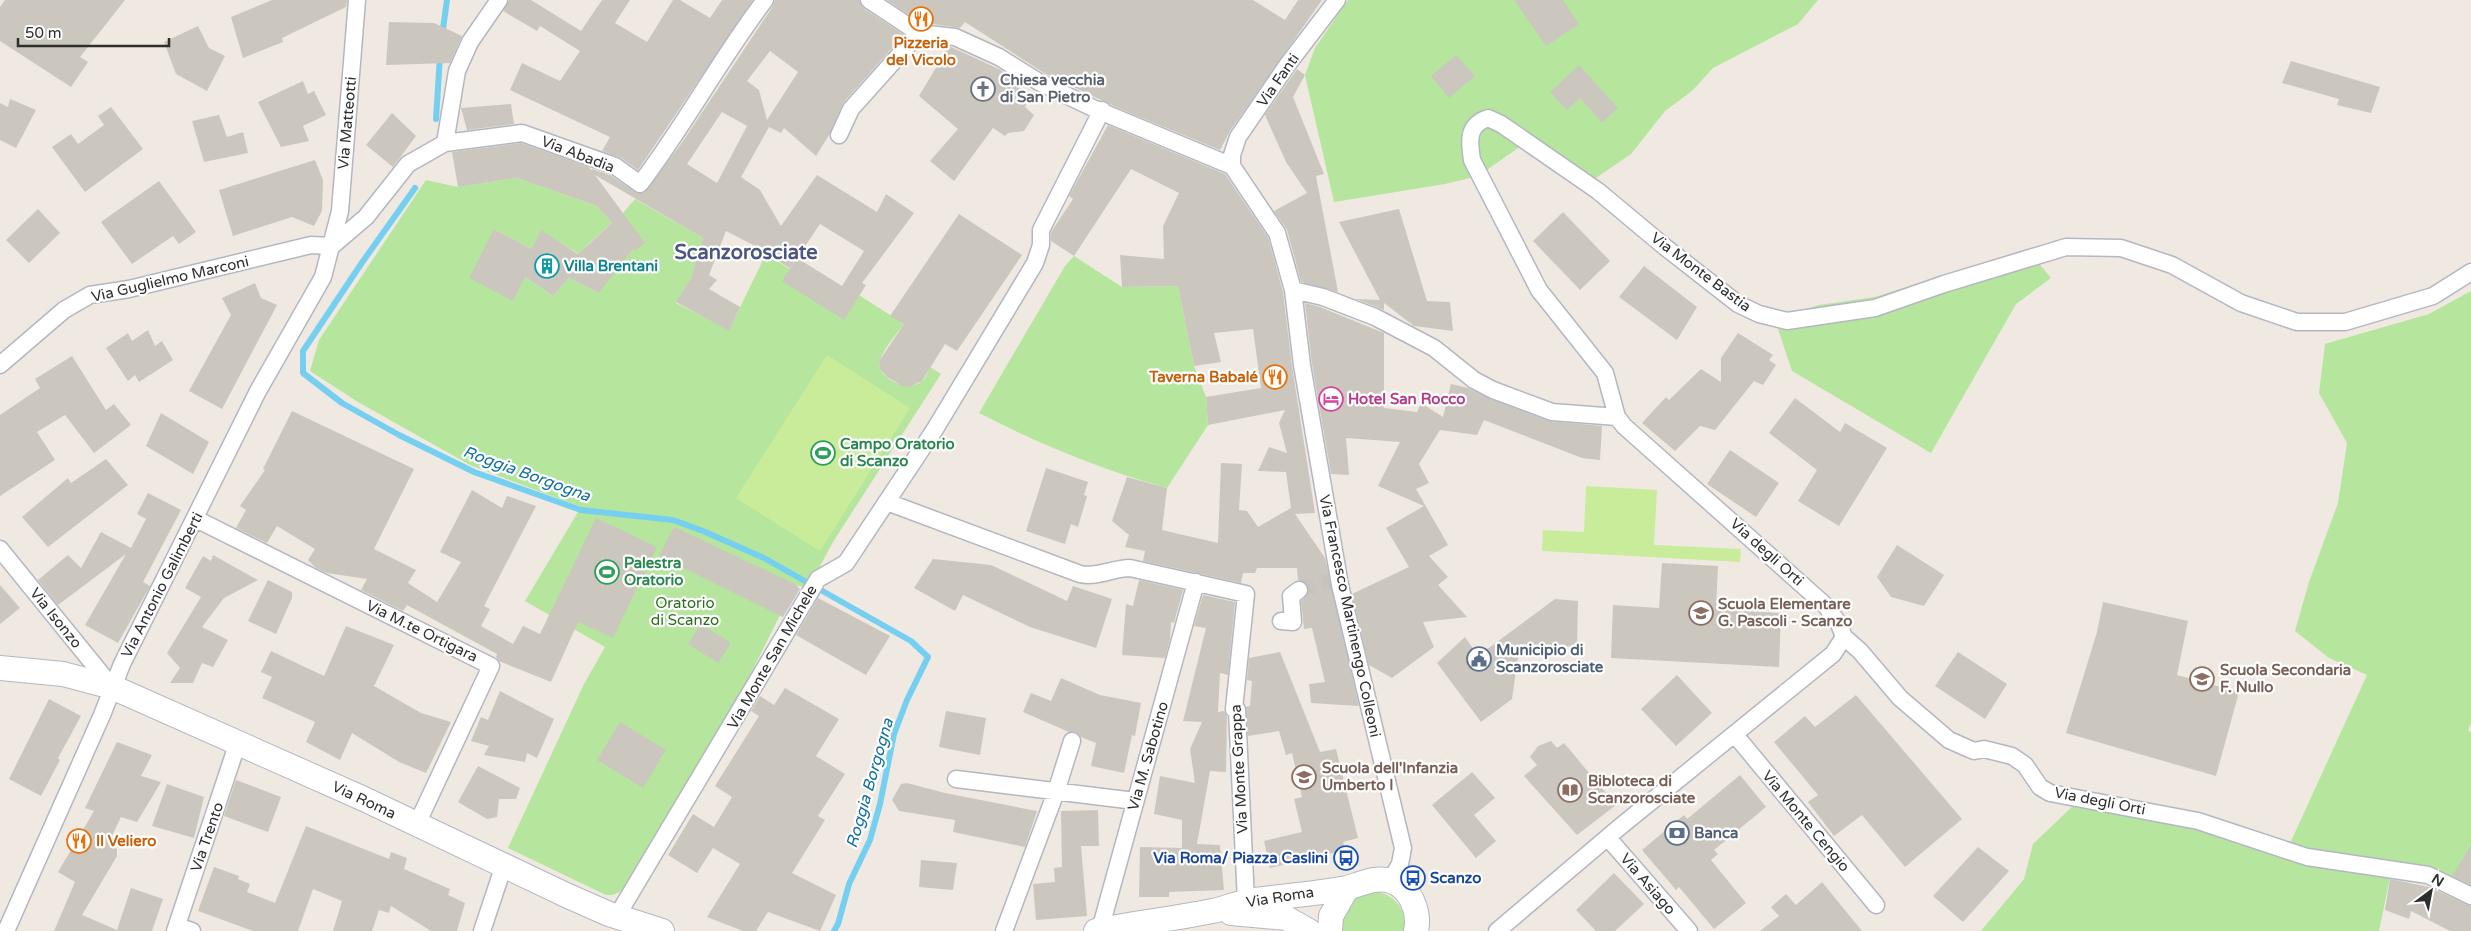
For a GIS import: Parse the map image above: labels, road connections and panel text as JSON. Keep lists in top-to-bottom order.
{
  "streets": {
    "street": [
      "Via Fanti",
      "Via Matteotti",
      "Via Abadia",
      "Via Monte Bastia",
      "Via Guglielmo Marconi",
      "Via degli Orti",
      "Via Antonio Galimberti",
      "Via Francesco Martinengo Colleoni",
      "Via Isonzo",
      "Via M.te Ortigara",
      "Via Monte San Michele",
      "Via M. Sabotino",
      "Via Monte Grappa",
      "Via Roma",
      "Via Monte Cengio",
      "Via Trento",
      "Via Asiago"
    ]
  },
  "crossings": [
    ["Via Fanti", "Via Francesco Martinengo Colleoni"],
    ["Via Matteotti", "Via Abadia"],
    ["Via Matteotti", "Via Guglielmo Marconi"],
    ["Via Matteotti", "Via Antonio Galimberti"],
    ["Via Abadia", "Via Guglielmo Marconi"],
    ["Via Abadia", "Via Antonio Galimberti"],
    ["Via Monte Bastia", "Via degli Orti"],
    ["Via Guglielmo Marconi", "Via Antonio Galimberti"],
    ["Via Antonio Galimberti", "Via Isonzo"],
    ["Via Antonio Galimberti", "Via M.te Ortigara"],
    ["Via Antonio Galimberti", "Via Roma"],
    ["Via Francesco Martinengo Colleoni", "Via Roma"],
    ["Via Isonzo", "Via Roma"],
    ["Via M.te Ortigara", "Via Roma"],
    ["Via Monte San Michele", "Via Monte Grappa"],
    ["Via Monte San Michele", "Via Roma"],
    ["Via M. Sabotino", "Via Monte Grappa"],
    ["Via M. Sabotino", "Via Roma"],
    ["Via Monte Grappa", "Via Roma"],
    ["Via Roma", "Via Trento"]
  ],
  "districts": ["Scanzorosciate"],
  "water": ["Roggia Borgogna"],
  "parks": ["Oratorio di Scanzo"],
  "places": {
    "restaurant": ["Pizzeria del Vicolo", "Taverna Babalé", "Il Veliero"],
    "church": ["Chiesa vecchia di San Pietro"],
    "building": ["Villa Brentani"],
    "hotel": ["Hotel San Rocco"],
    "sports": ["Campo Oratorio di Scanzo", "Palestra Oratorio"],
    "school or university": ["Scuola Elementare G. Pascoli - Scanzo", "Scuola Secondaria F. Nullo", "Scuola dell'Infanzia Umberto I"],
    "public building": ["Municipio di Scanzorosciate"],
    "library": ["Bibloteca di Scanzorosciate"],
    "bank": ["Banca"],
    "bus stop": ["Via Roma/ Piazza Caslini", "Scanzo"]
  },
  "scale_bar": "50 m",
  "north": "top right"
}
